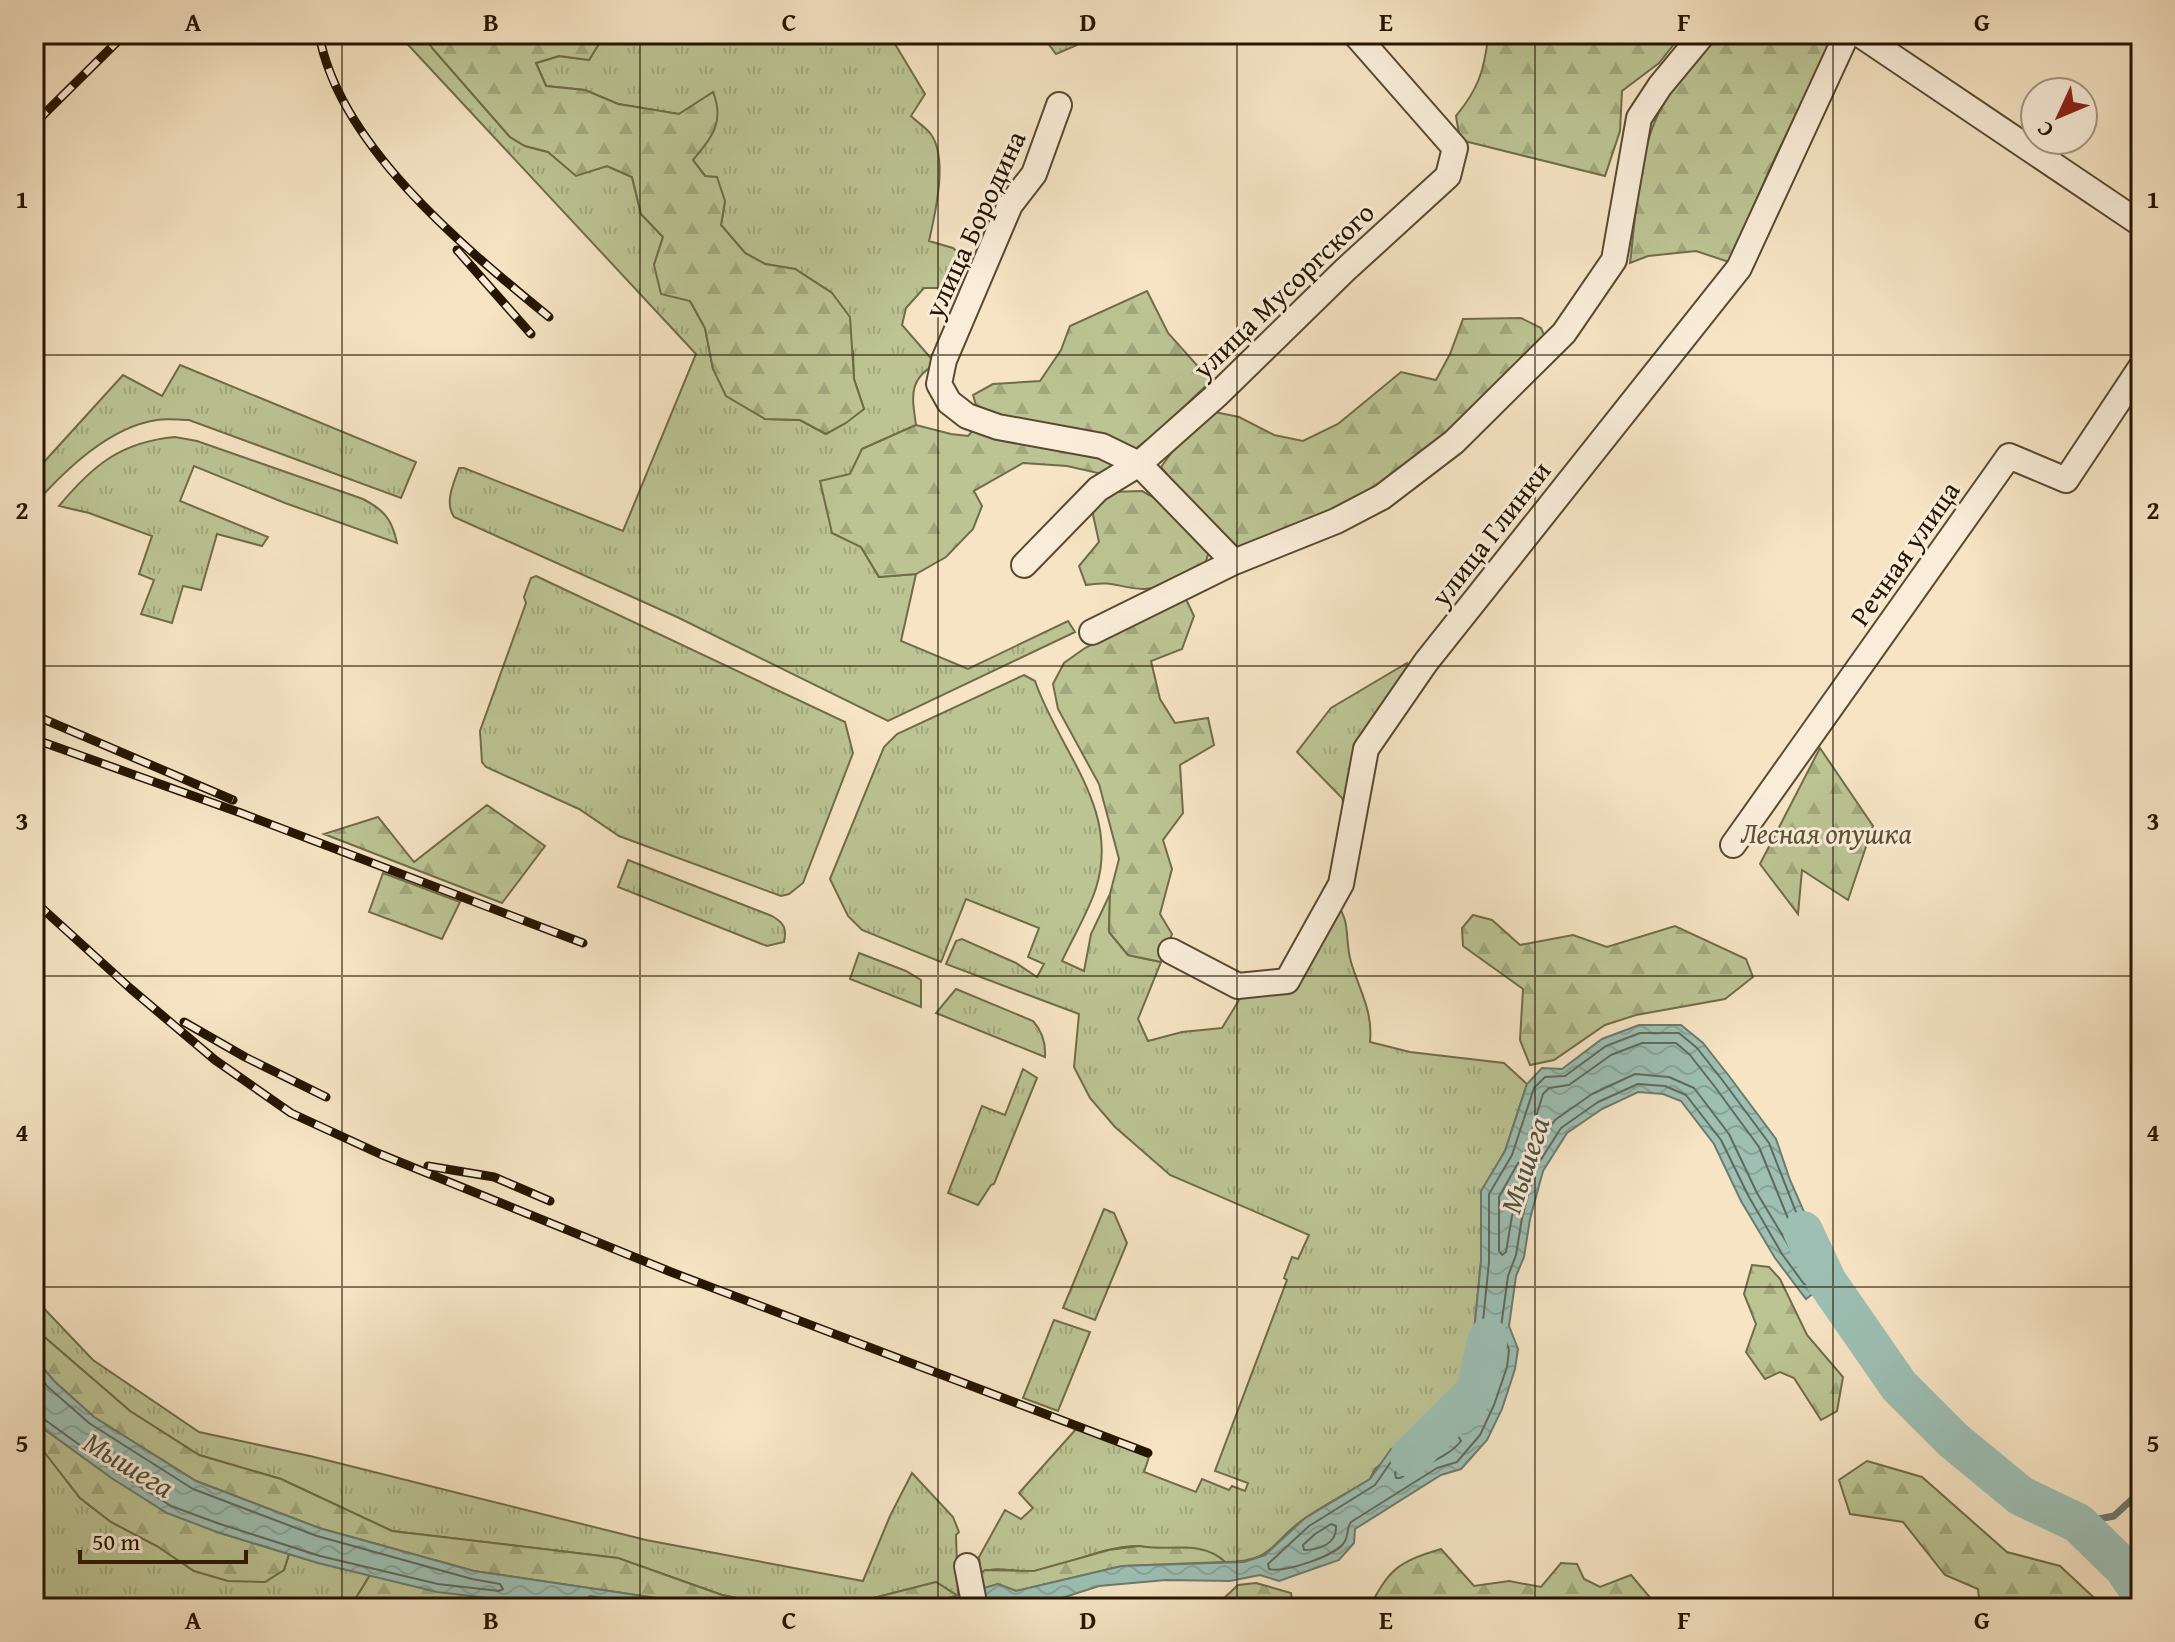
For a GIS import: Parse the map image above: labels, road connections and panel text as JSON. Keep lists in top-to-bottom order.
{
  "streets": {
    "street": [
      "улица Бородина",
      "улица Мусоргского",
      "улица Глинки",
      "Речная улица"
    ]
  },
  "crossings": [
    ["улица Бородина", "улица Мусоргского"]
  ],
  "water": ["Мышега"],
  "parks": ["Лесная опушка"],
  "scale_bar": "50 m",
  "north": "bottom left",
  "grid": {
    "columns": [
      "A",
      "B",
      "C",
      "D",
      "E",
      "F",
      "G"
    ],
    "rows": [
      "1",
      "2",
      "3",
      "4",
      "5"
    ]
  }
}
